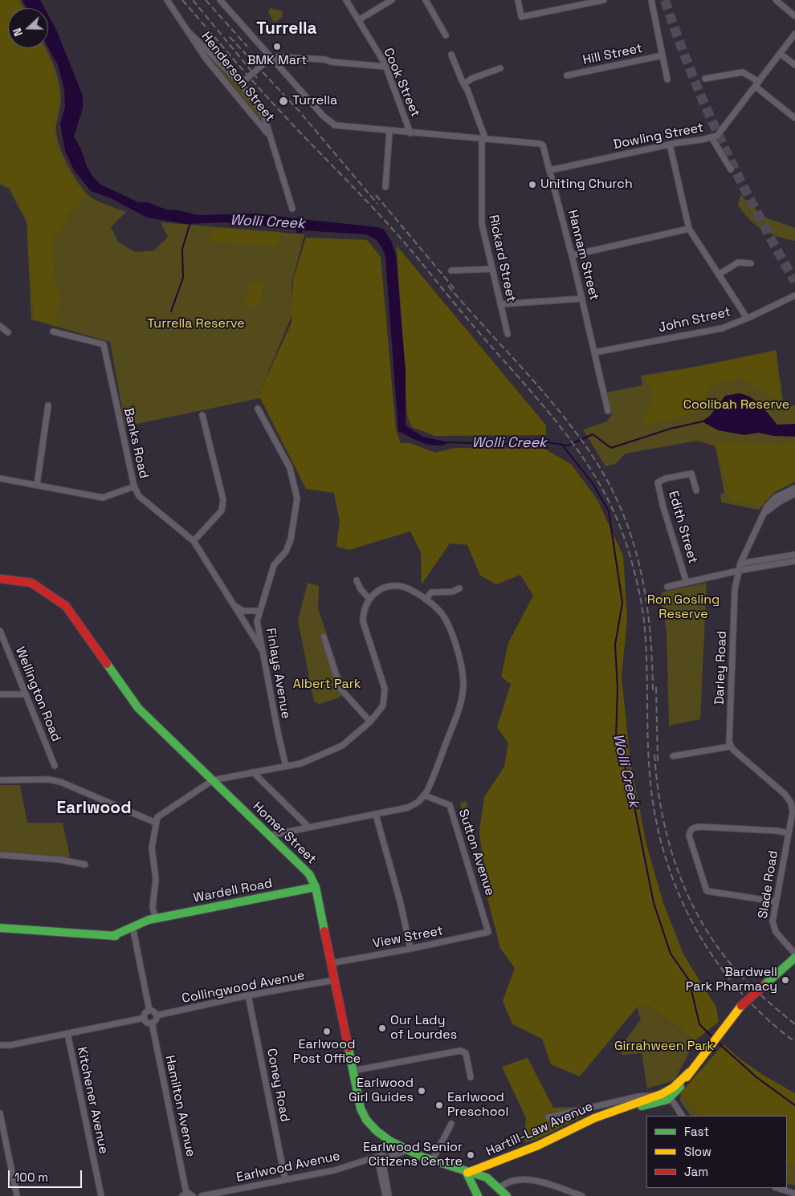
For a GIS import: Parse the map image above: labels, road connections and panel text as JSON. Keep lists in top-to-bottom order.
{
  "streets": {
    "main road": ["Homer Street", "Wardell Road", "Hartill-Law Avenue"],
    "street": [
      "Hill Street",
      "Henderson Street",
      "Cook Street",
      "Dowling Street",
      "Hannam Street",
      "Rickard Street",
      "John Street",
      "Banks Road",
      "Edith Street",
      "Darley Road",
      "Finlays Avenue",
      "Wellington Road",
      "Sutton Avenue",
      "Slade Road",
      "View Street",
      "Collingwood Avenue",
      "Coney Road",
      "Kitchener Avenue",
      "Hamilton Avenue",
      "Earlwood Avenue"
    ]
  },
  "crossings": [
    ["Cook Street", "Hannam Street"],
    ["Dowling Street", "Hannam Street"],
    ["Hannam Street", "Rickard Street"],
    ["Hannam Street", "John Street"],
    ["Banks Road", "Finlays Avenue"],
    ["Homer Street", "Wardell Road"],
    ["Homer Street", "View Street"],
    ["Homer Street", "Collingwood Avenue"],
    ["Homer Street", "Hartill-Law Avenue"],
    ["Sutton Avenue", "View Street"],
    ["Collingwood Avenue", "Coney Road"],
    ["Collingwood Avenue", "Hamilton Avenue"],
    ["Coney Road", "Earlwood Avenue"]
  ],
  "districts": ["Turrella", "Earlwood"],
  "water": ["Wolli Creek"],
  "parks": [
    "Turrella Reserve",
    "Coolibah Reserve",
    "Ron Gosling Reserve",
    "Albert Park",
    "Girrahween Park"
  ],
  "places": [
    "BMK Mart",
    "Turrella",
    "Uniting Church",
    "Bardwell Park Pharmacy",
    "Our Lady of Lourdes",
    "Earlwood Post Office",
    "Earlwood Girl Guides",
    "Earlwood Preschool",
    "Earlwood Senior Citizens Centre"
  ],
  "legend": ["Fast", "Slow", "Jam"],
  "scale_bar": "100 m",
  "north": "left"
}
